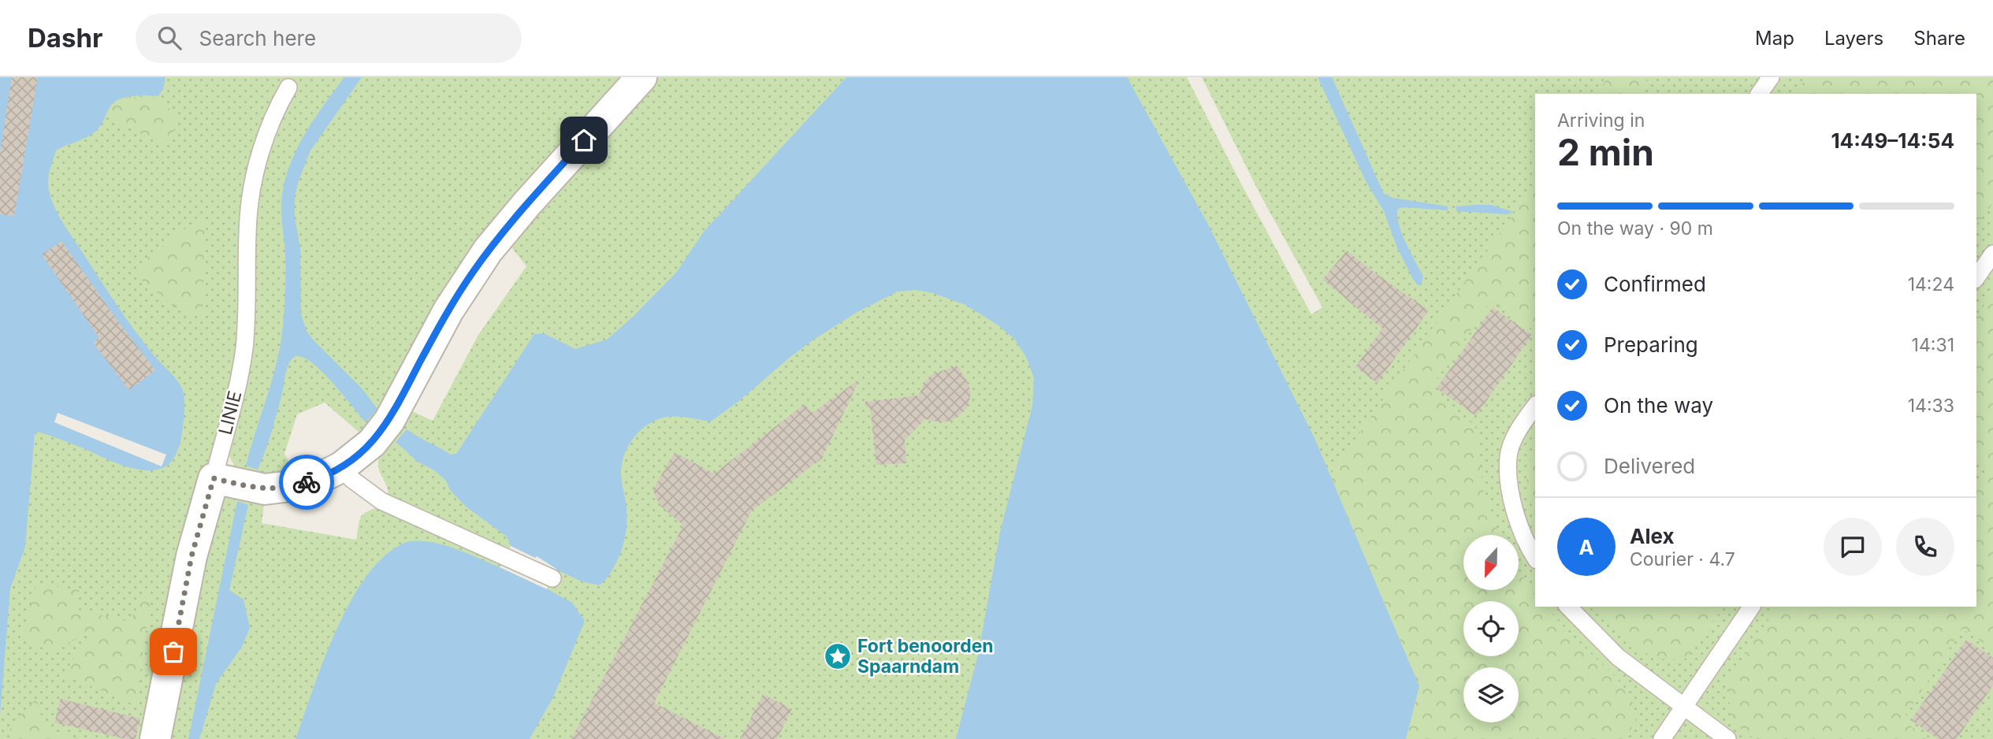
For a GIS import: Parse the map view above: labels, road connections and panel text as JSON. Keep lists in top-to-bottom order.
{
  "streets": {
    "street": ["LINIE"]
  },
  "places": {
    "place": ["Fort benoorden Spaarndam"]
  },
  "north": "bottom",
  "page": {
    "header": "Dashr",
    "search": "Search here",
    "nav": ["Map", "Layers", "Share"],
    "heading": ["2 min", "Arriving in", "14:49–14:54"],
    "panel": ["Alex", "Courier · 4.7"],
    "bar": "On the way · 90 m",
    "list": [
      ["Confirmed", "14:24"],
      ["Preparing", "14:31"],
      ["On the way", "14:33"],
      "Delivered"
    ],
    "round": "A"
  }
}
